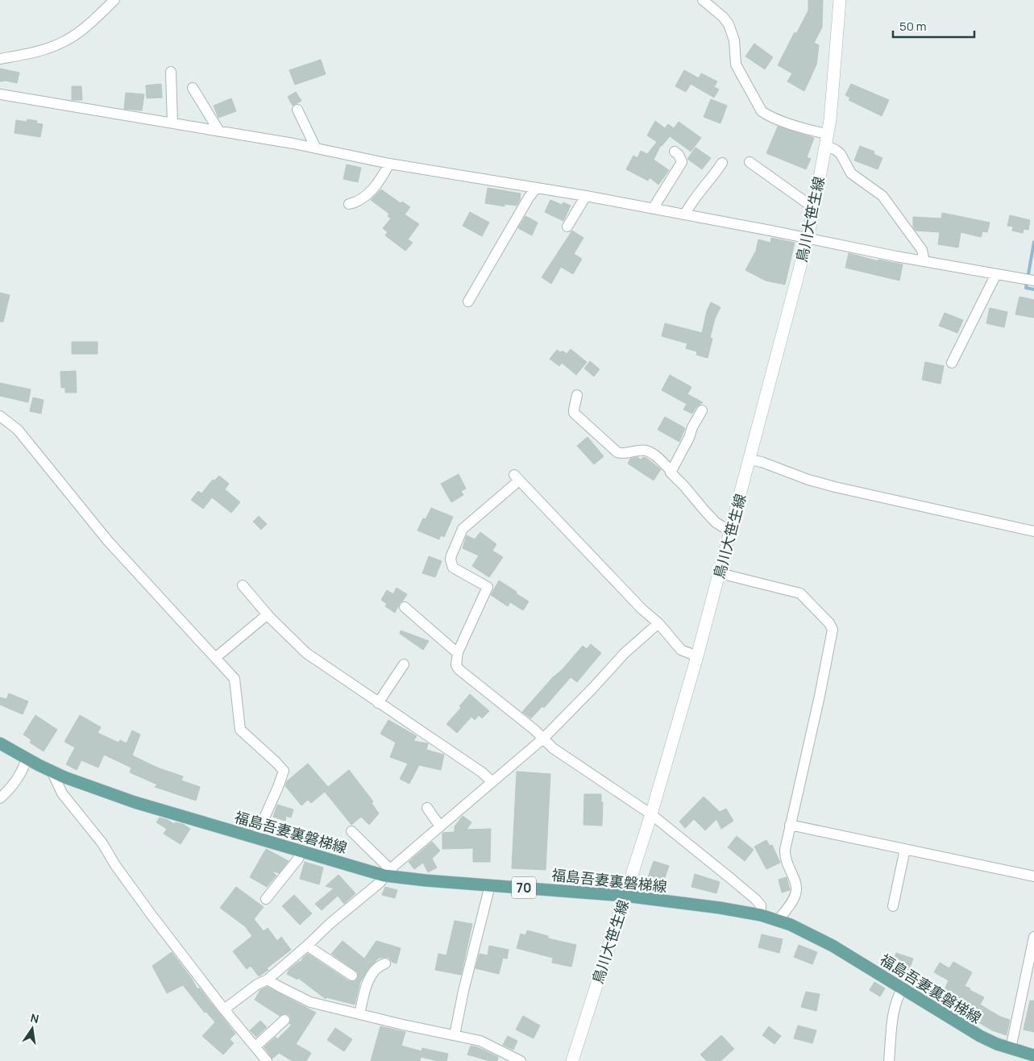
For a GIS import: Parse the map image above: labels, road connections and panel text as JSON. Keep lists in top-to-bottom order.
{
  "streets": {
    "main road": ["福島吾妻裏磐梯線", "70"],
    "street": ["鳥川大笹生線"]
  },
  "crossings": [
    ["鳥川大笹生線", "福島吾妻裏磐梯線"]
  ],
  "scale_bar": "50 m",
  "north": "top"
}
